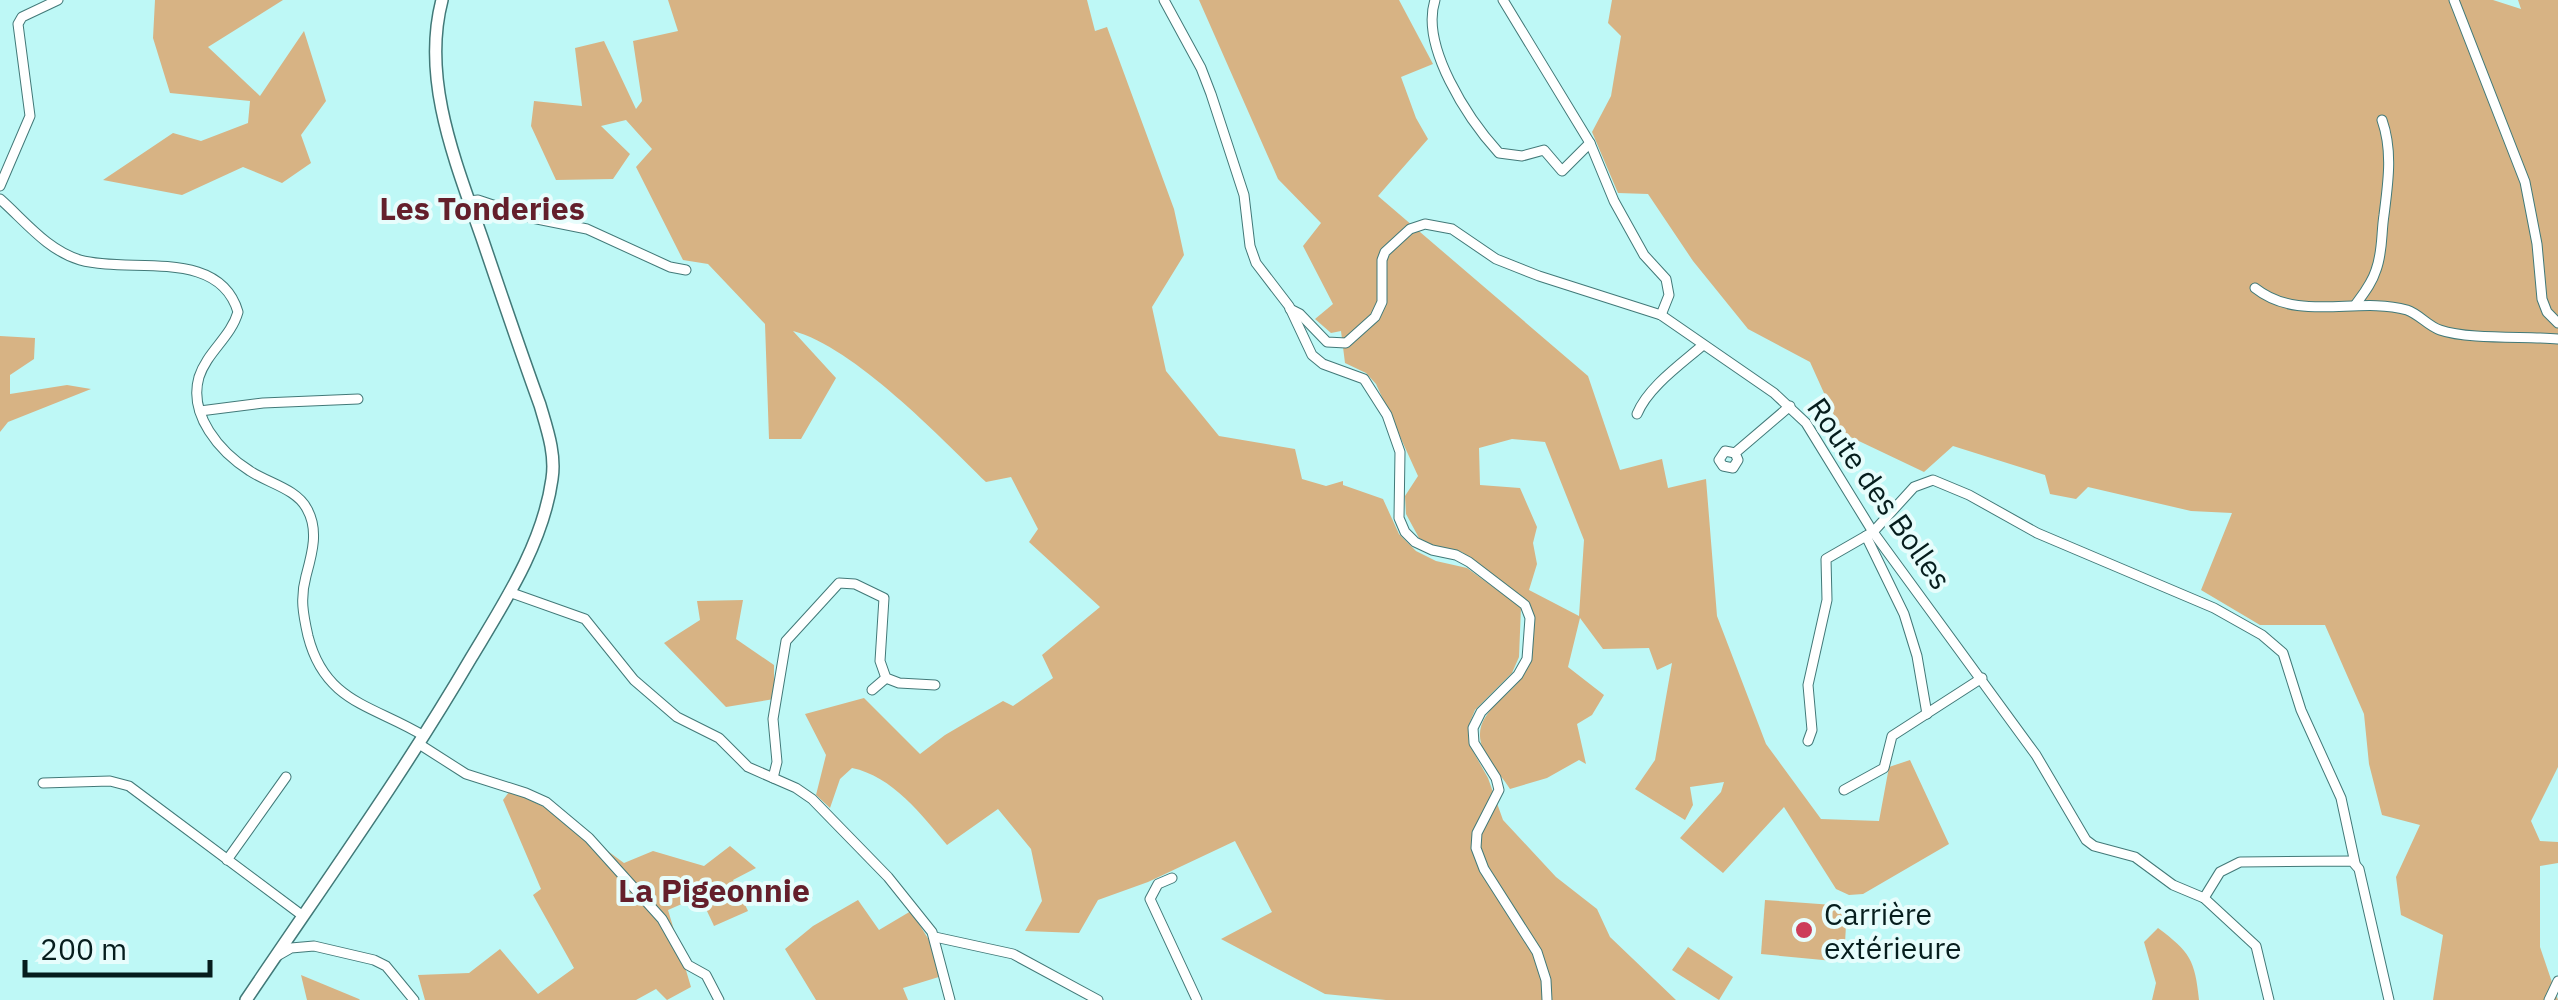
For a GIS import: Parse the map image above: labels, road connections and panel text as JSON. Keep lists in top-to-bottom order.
{
  "streets": {
    "street": ["Route des Bolles"]
  },
  "districts": ["Les Tonderies", "La Pigeonnie"],
  "places": ["Carrière extérieure"],
  "scale_bar": "200 m"
}
